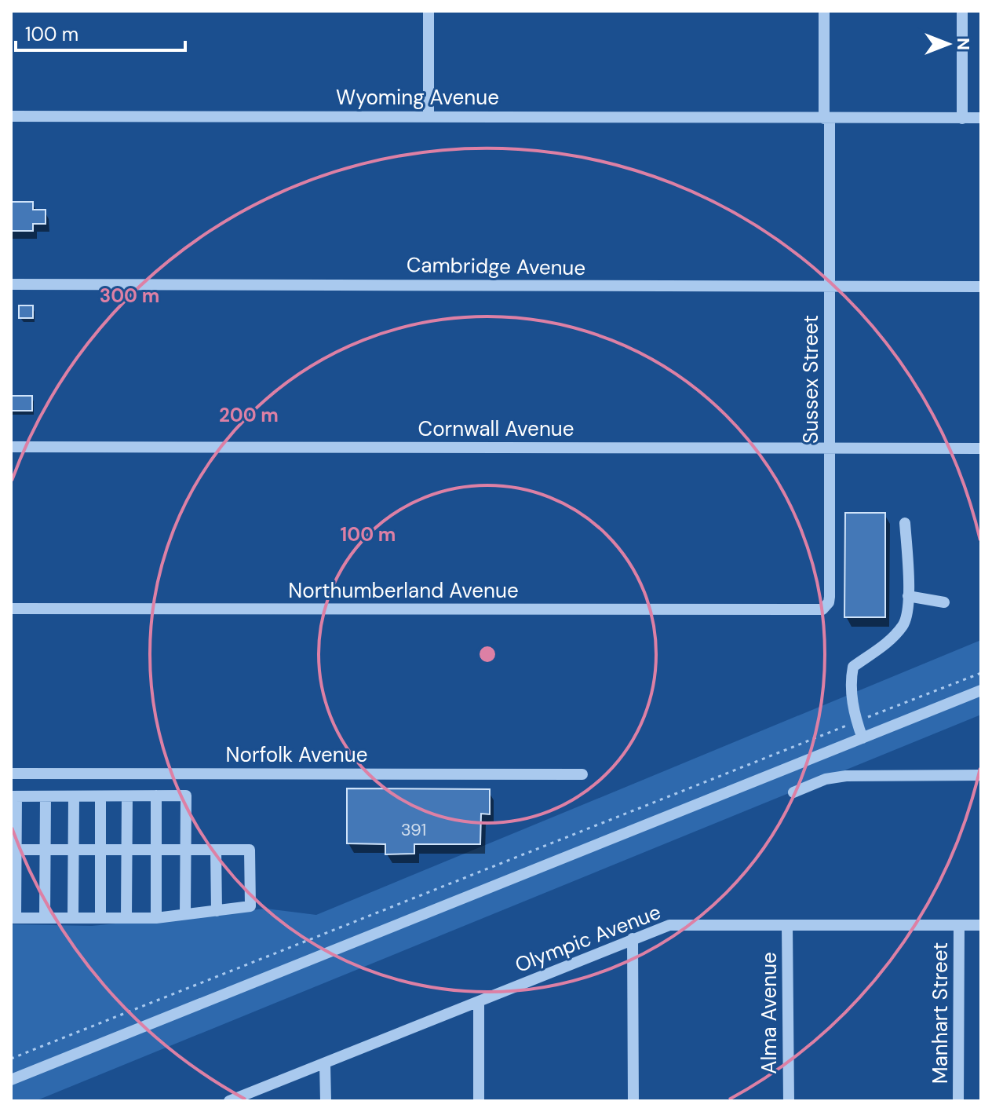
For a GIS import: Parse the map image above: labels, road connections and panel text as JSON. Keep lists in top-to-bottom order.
{
  "streets": {
    "street": [
      "Wyoming Avenue",
      "Cambridge Avenue",
      "Sussex Street",
      "Cornwall Avenue",
      "Northumberland Avenue",
      "Norfolk Avenue",
      "Olympic Avenue",
      "Alma Avenue",
      "Manhart Street"
    ]
  },
  "crossings": [
    ["Wyoming Avenue", "Sussex Street"],
    ["Cambridge Avenue", "Sussex Street"],
    ["Sussex Street", "Cornwall Avenue"],
    ["Sussex Street", "Northumberland Avenue"],
    ["Olympic Avenue", "Alma Avenue"],
    ["Olympic Avenue", "Manhart Street"]
  ],
  "house_numbers": ["391"],
  "scale_bar": "100 m",
  "north": "right",
  "rings": ["300 m", "200 m", "100 m"]
}
